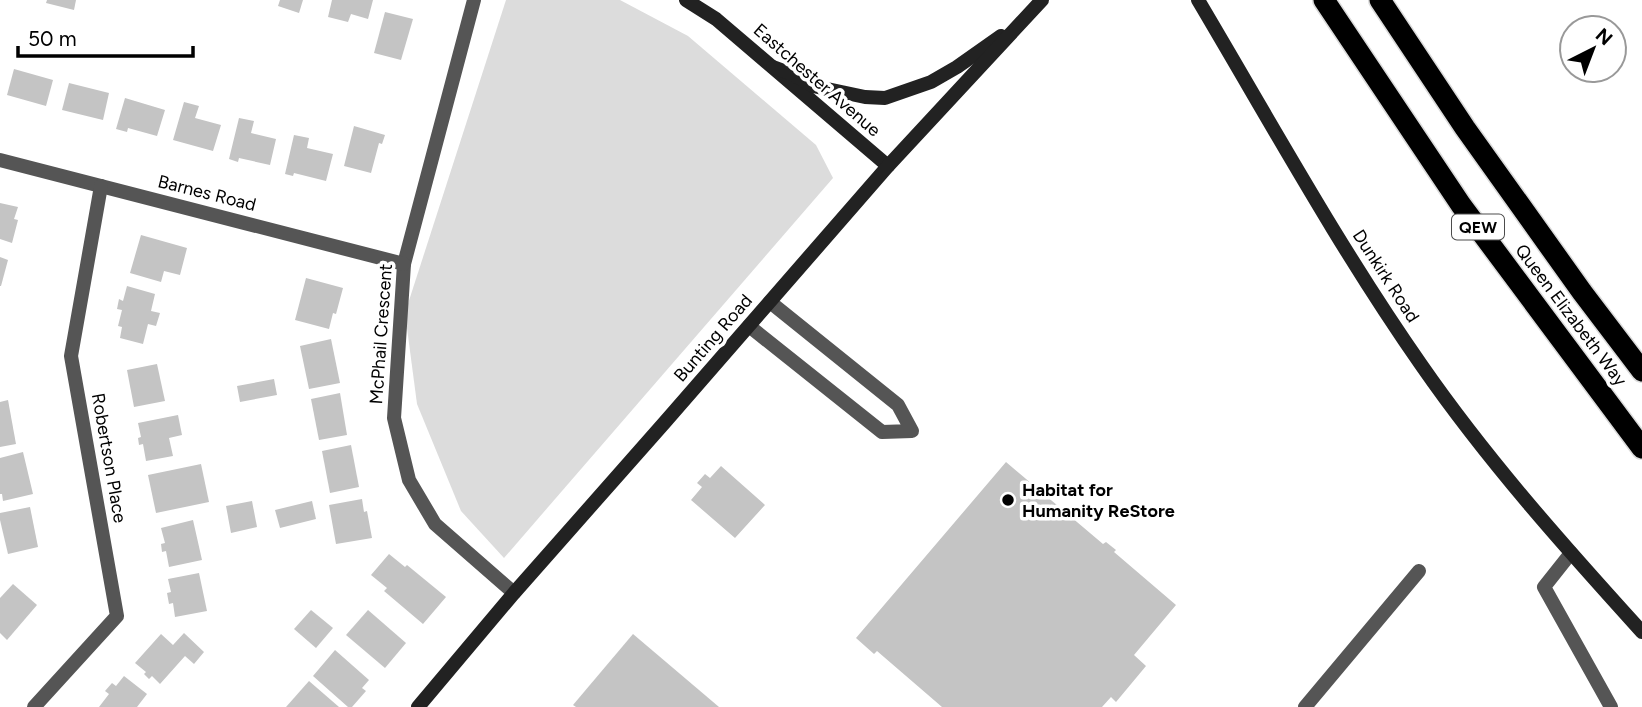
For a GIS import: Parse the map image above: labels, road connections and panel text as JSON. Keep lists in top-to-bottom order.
{
  "streets": {
    "highway": ["QEW", "Queen Elizabeth Way"],
    "main road": ["Eastchester Avenue", "Dunkirk Road", "Bunting Road"],
    "street": ["Barnes Road", "McPhail Crescent", "Robertson Place"]
  },
  "crossings": [
    ["Eastchester Avenue", "Bunting Road"],
    ["Barnes Road", "McPhail Crescent"],
    ["Barnes Road", "Robertson Place"],
    ["McPhail Crescent", "Bunting Road"]
  ],
  "places": ["Habitat for Humanity ReStore"],
  "scale_bar": "50 m",
  "north": "top right"
}
